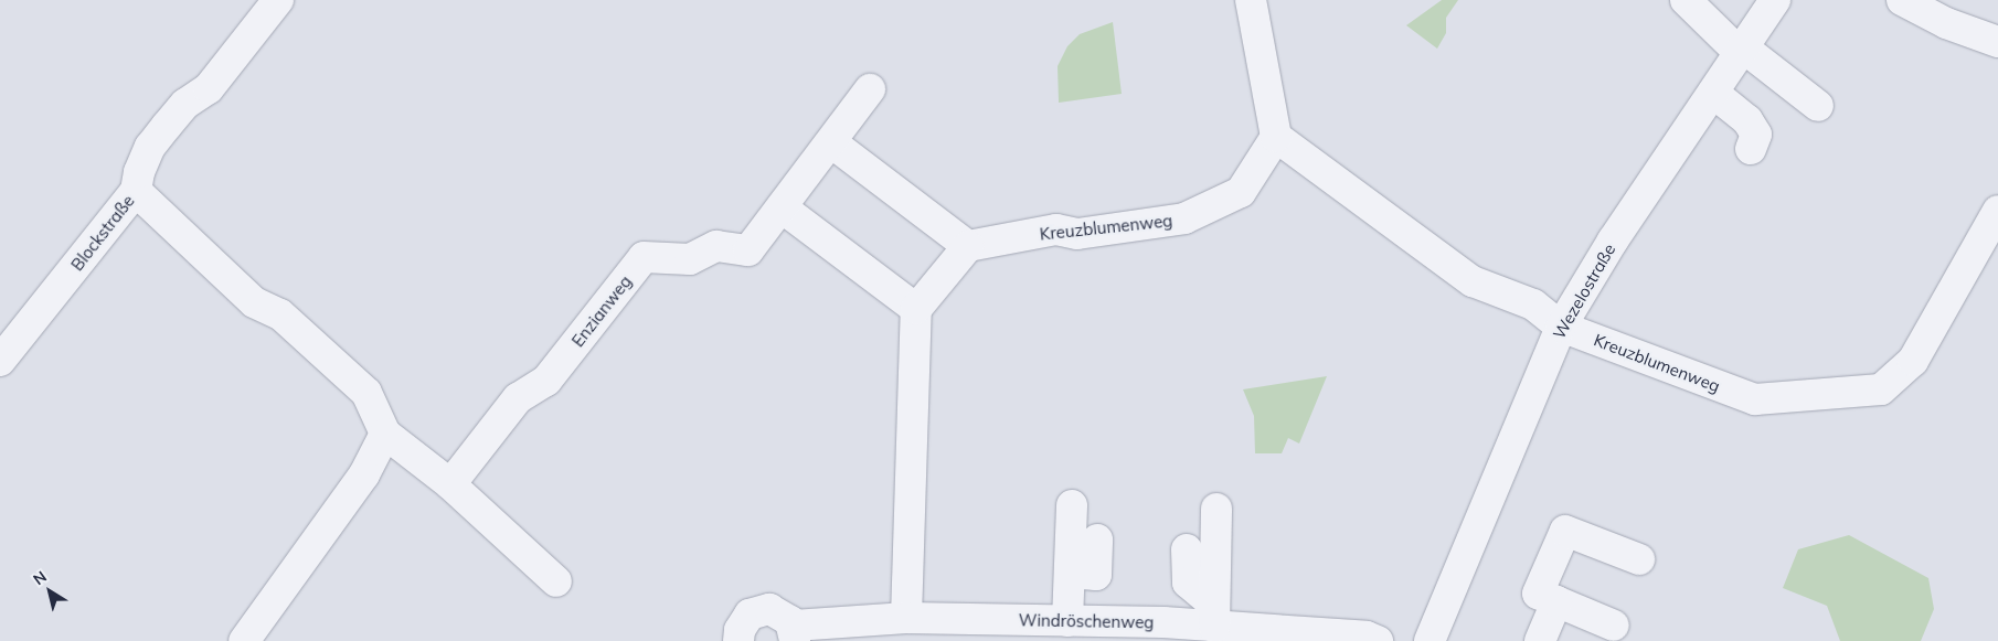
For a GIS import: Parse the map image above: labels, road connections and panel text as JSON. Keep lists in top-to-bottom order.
{
  "streets": {
    "street": [
      "Kreuzblumenweg",
      "Blockstraße",
      "Wezelostraße",
      "Enzianweg",
      "Windröschenweg"
    ]
  },
  "crossings": [
    ["Kreuzblumenweg", "Wezelostraße"]
  ],
  "north": "top left"
}
